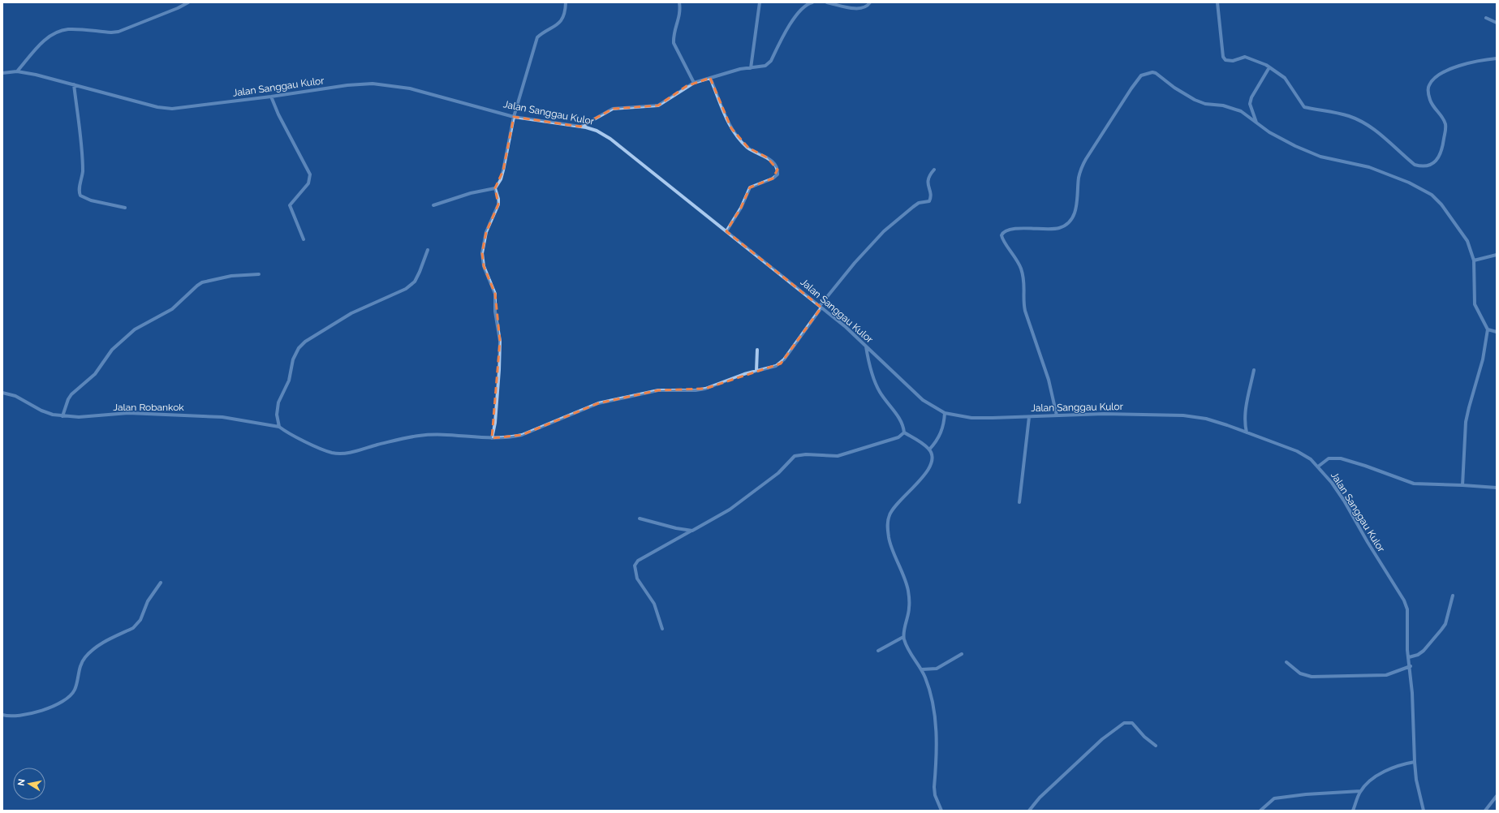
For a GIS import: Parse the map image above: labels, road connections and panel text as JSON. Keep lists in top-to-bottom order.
{
  "streets": {
    "street": ["Jalan Sanggau Kulor", "Jalan Robankok"]
  },
  "north": "left"
}
